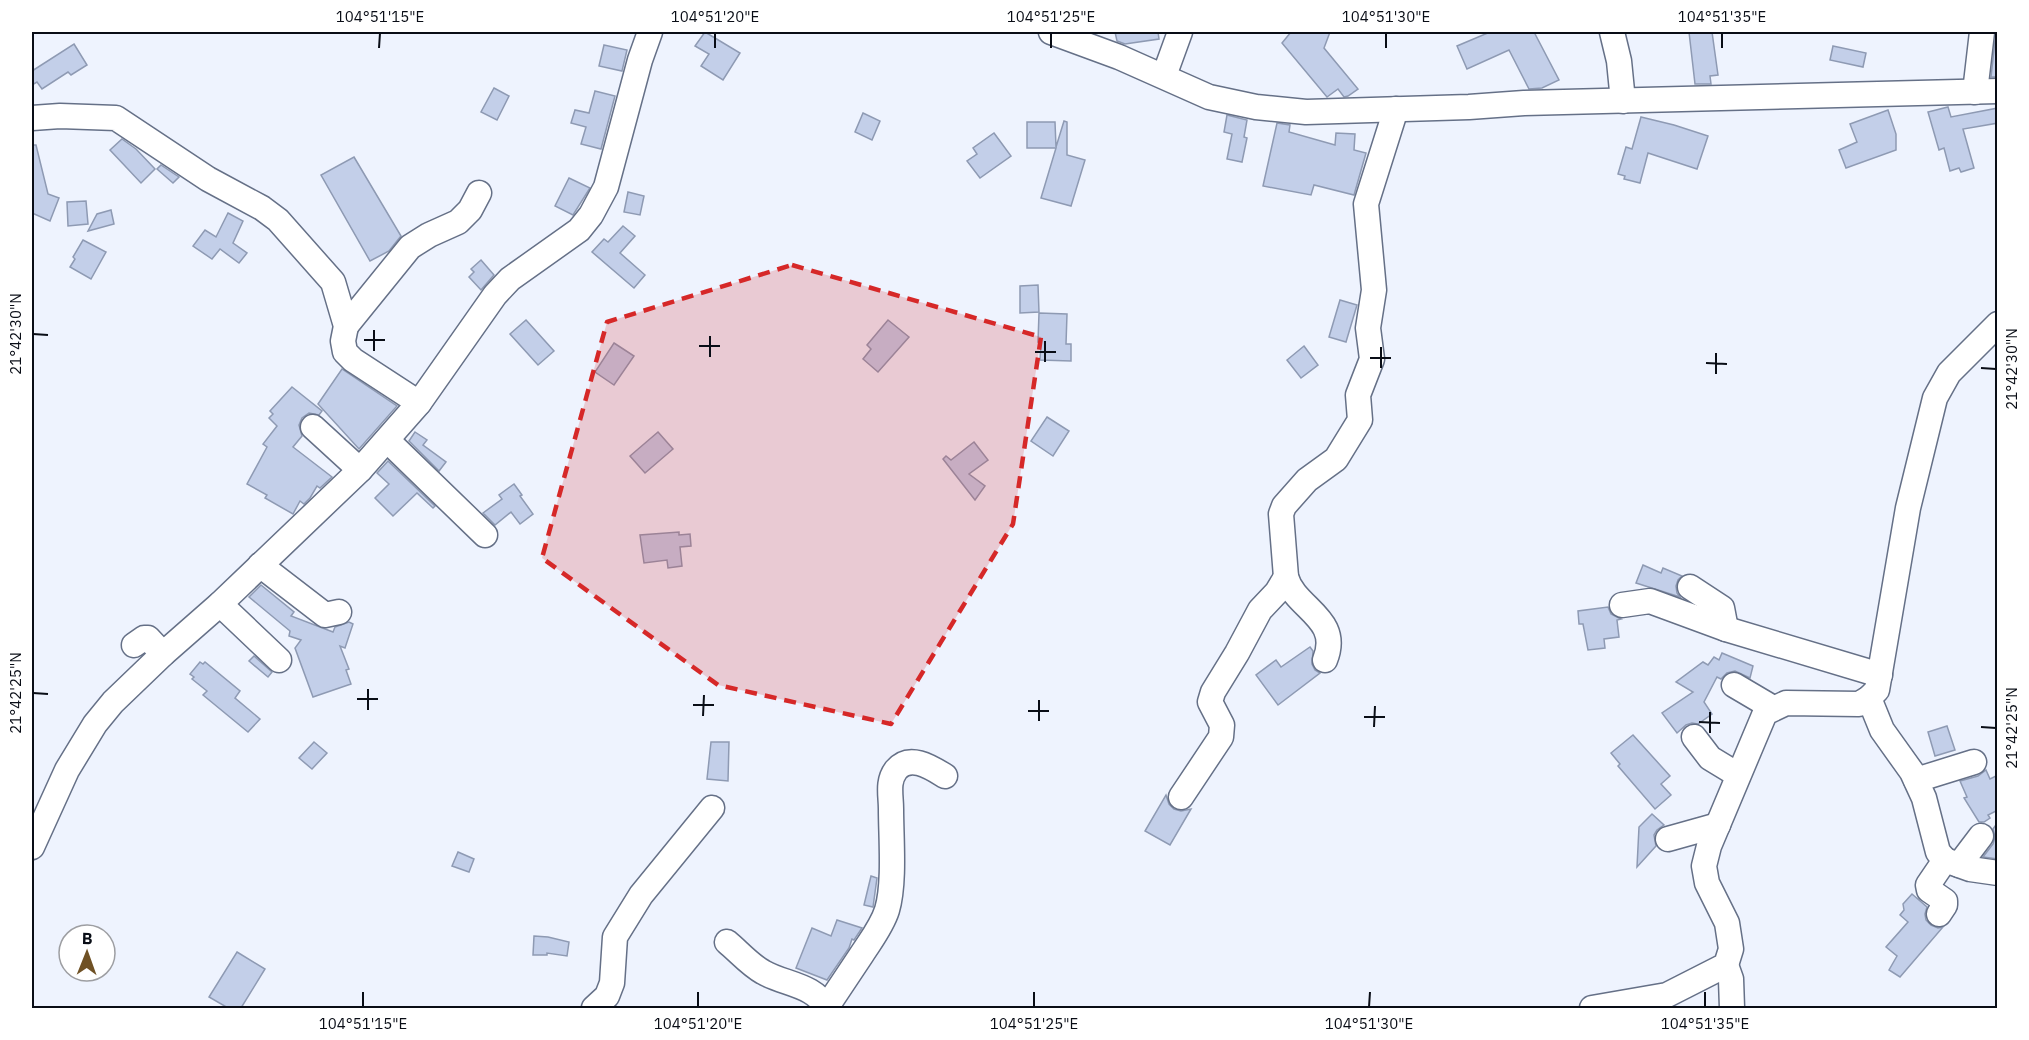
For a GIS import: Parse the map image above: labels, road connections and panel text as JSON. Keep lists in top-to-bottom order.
{
  "north": "top",
  "coordinates": [
    "104°51'15\"E",
    "104°51'20\"E",
    "104°51'25\"E",
    "104°51'30\"E",
    "104°51'35\"E",
    "21°42'30\"N",
    "21°42'25\"N"
  ]
}
